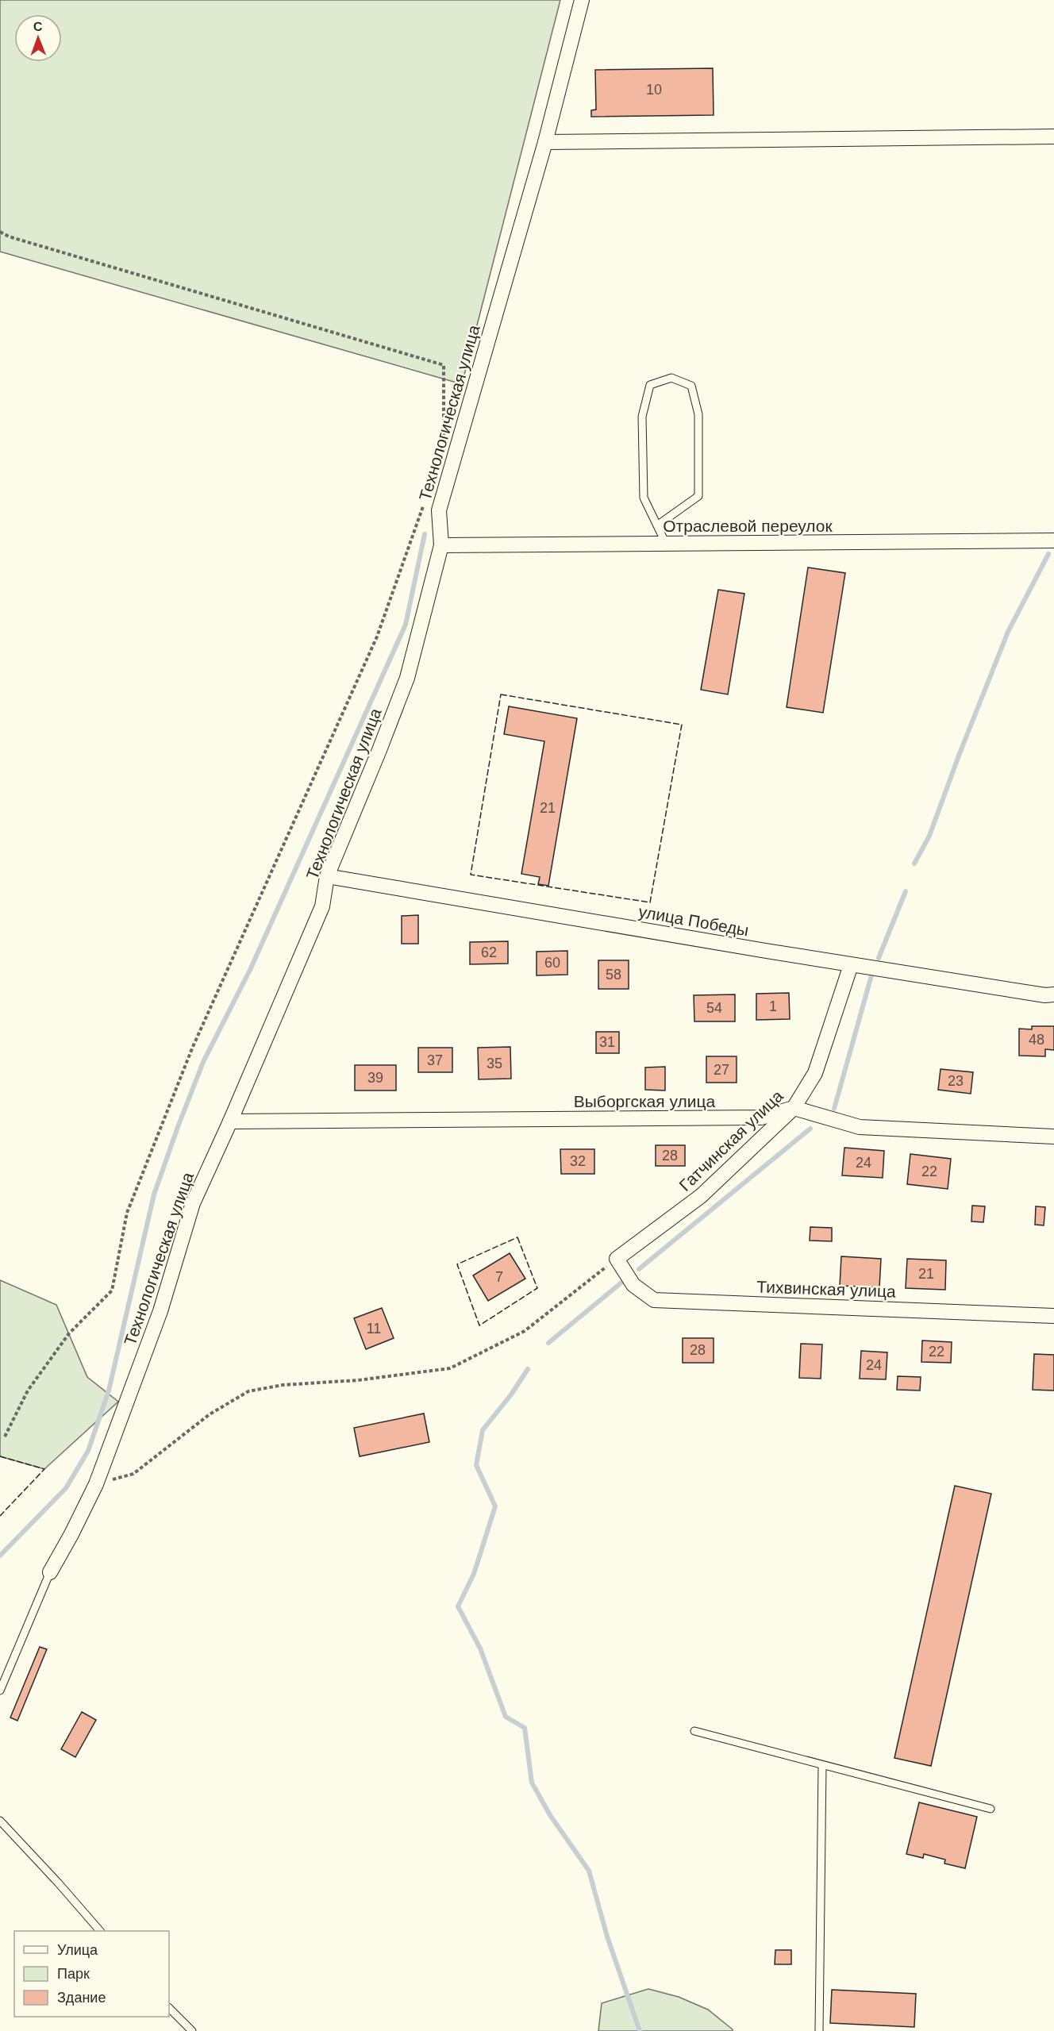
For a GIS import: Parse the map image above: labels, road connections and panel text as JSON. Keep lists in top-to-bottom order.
{
  "streets": {
    "street": [
      "Технологическая улица",
      "Отраслевой переулок",
      "улица Победы",
      "Выборгская улица",
      "Гатчинская улица",
      "Тихвинская улица"
    ]
  },
  "crossings": [
    ["Технологическая улица", "Отраслевой переулок"],
    ["Технологическая улица", "улица Победы"],
    ["Технологическая улица", "Выборгская улица"],
    ["улица Победы", "Гатчинская улица"],
    ["Выборгская улица", "Гатчинская улица"],
    ["Гатчинская улица", "Тихвинская улица"]
  ],
  "house_numbers": [
    "10",
    "21",
    "62",
    "60",
    "58",
    "1",
    "54",
    "48",
    "31",
    "37",
    "35",
    "27",
    "39",
    "23",
    "28",
    "32",
    "24",
    "22",
    "21",
    "7",
    "11",
    "28",
    "22",
    "24"
  ],
  "legend": ["Улица", "Парк", "Здание"],
  "north": "top"
}
